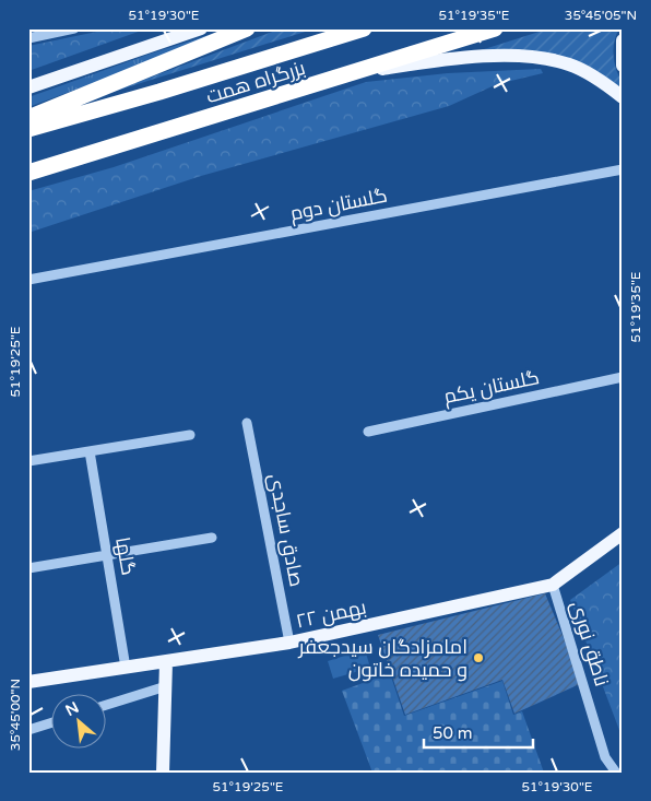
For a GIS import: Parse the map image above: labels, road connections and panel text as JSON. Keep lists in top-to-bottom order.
{
  "streets": {
    "highway": ["بزرگراه همت"],
    "main road": ["۲۲ بهمن"],
    "street": [
      "گلستان دوم",
      "گلستان یکم",
      "صادق ساجدی",
      "گلها",
      "ناطق نوری"
    ]
  },
  "crossings": [
    ["صادق ساجدی", "۲۲ بهمن"],
    ["گلها", "۲۲ بهمن"],
    ["۲۲ بهمن", "ناطق نوری"]
  ],
  "places": ["امامزادگان سیدجعفر و حمیده خاتون"],
  "scale_bar": "50 m",
  "north": "top left",
  "coordinates": [
    "51°19'30\"E",
    "51°19'35\"E",
    "35°45'05\"N",
    "51°19'25\"E",
    "35°45'00\"N"
  ]
}
